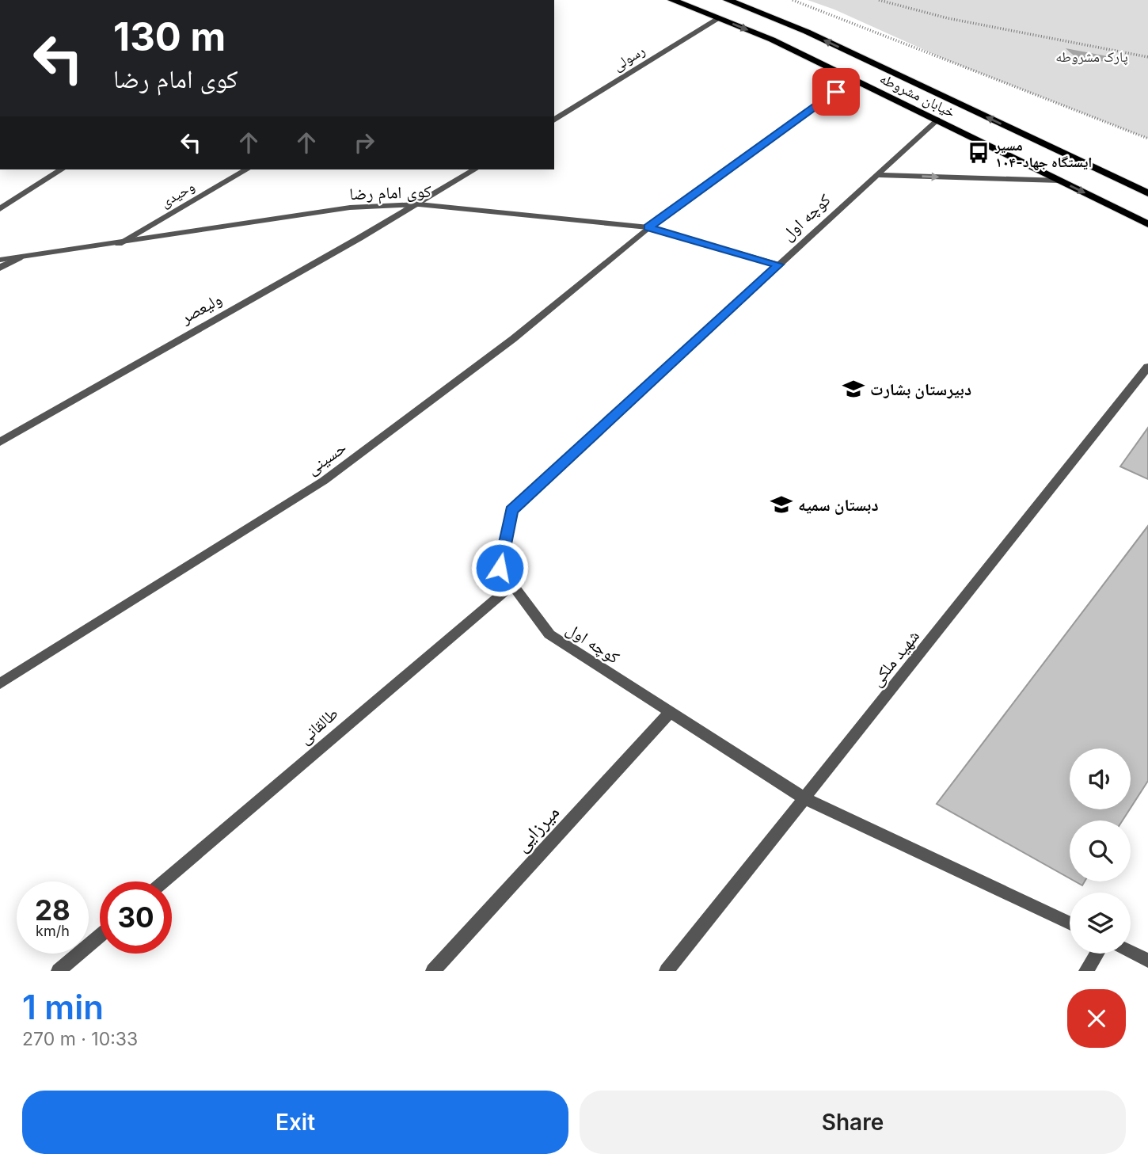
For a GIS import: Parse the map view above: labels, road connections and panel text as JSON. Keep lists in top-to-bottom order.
{
  "streets": {
    "main road": ["خیابان مشروطه"],
    "street": [
      "رسولی",
      "کوی امام رضا",
      "وحیدی",
      "کوچه اول",
      "ولیعصر",
      "حسینی",
      "شهید ملکی",
      "طالقانی",
      "میرزایی"
    ]
  },
  "crossings": [
    ["رسولی", "خیابان مشروطه"],
    ["خیابان مشروطه", "کوچه اول"],
    ["خیابان مشروطه", "حسینی"],
    ["کوی امام رضا", "وحیدی"],
    ["کوی امام رضا", "کوچه اول"],
    ["کوی امام رضا", "ولیعصر"],
    ["کوی امام رضا", "حسینی"],
    ["کوچه اول", "شهید ملکی"],
    ["کوچه اول", "طالقانی"],
    ["کوچه اول", "میرزایی"]
  ],
  "parks": ["پارک مشروطه"],
  "places": {
    "bus stop": ["مسیر ۱۰۴-ایستگاه جهاد"],
    "school or university": ["دبیرستان بشارت", "دبستان سمیه"]
  },
  "page": {
    "turn": ["130 m", "کوی امام رضا"],
    "speed": "28 km/h",
    "limit": "30",
    "heading": ["1 min", "270 m · 10:33"],
    "buttons": ["Exit", "Share"]
  }
}
